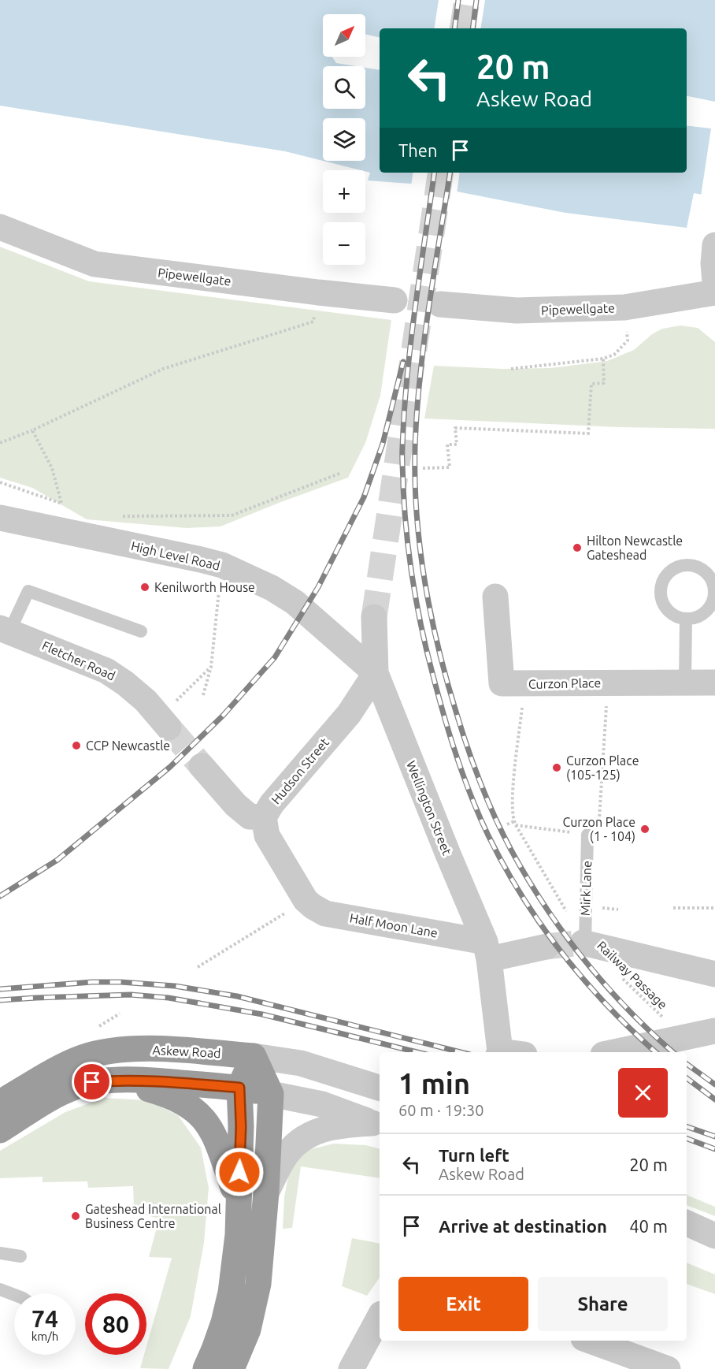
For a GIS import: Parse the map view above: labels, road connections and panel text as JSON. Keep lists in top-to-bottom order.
{
  "streets": {
    "highway": ["Askew Road"],
    "street": [
      "Pipewellgate",
      "High Level Road",
      "Fletcher Road",
      "Curzon Place",
      "Hudson Street",
      "Wellington Street",
      "Half Moon Lane"
    ],
    "lane": ["Mirk Lane"],
    "path": ["Railway Passage"]
  },
  "crossings": [
    ["High Level Road", "Hudson Street"],
    ["High Level Road", "Wellington Street"],
    ["Hudson Street", "Wellington Street"],
    ["Hudson Street", "Half Moon Lane"],
    ["Wellington Street", "Half Moon Lane"]
  ],
  "places": [
    "Hilton Newcastle Gateshead",
    "Kenilworth House",
    "CCP Newcastle",
    "Curzon Place (105-125)",
    "Curzon Place (1 - 104)",
    "Gateshead International Business Centre"
  ],
  "north": "top right",
  "page": {
    "map_buttons": ["+", "−"],
    "turn": ["20 m", "Askew Road"],
    "then": "Then",
    "heading": ["1 min", "60 m · 19:30"],
    "list": [
      {
        "name": "Turn left",
        "note": "Askew Road",
        "value": "20 m"
      },
      {
        "name": "Arrive at destination",
        "value": "40 m"
      }
    ],
    "buttons": ["Exit", "Share"],
    "speed": "74 km/h",
    "limit": "80"
  }
}
